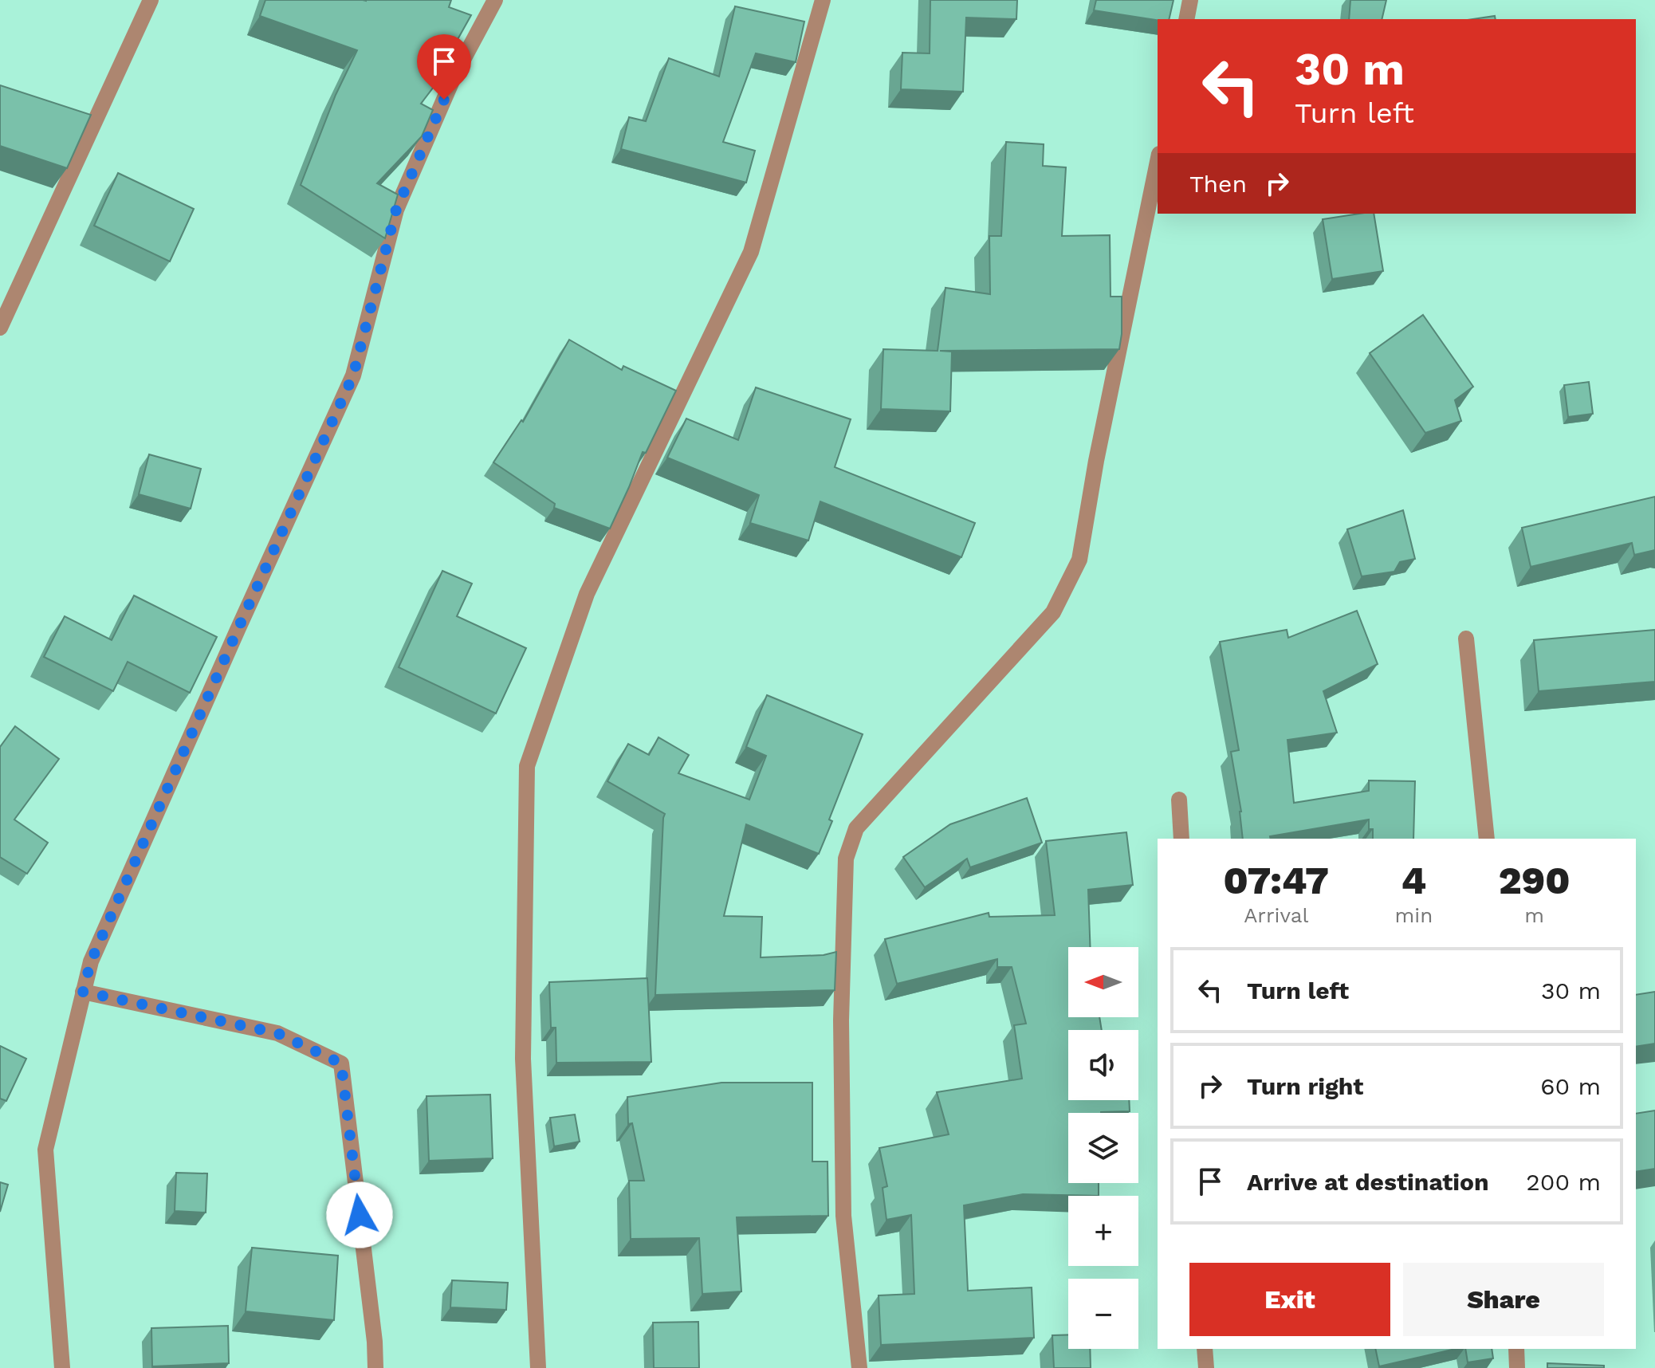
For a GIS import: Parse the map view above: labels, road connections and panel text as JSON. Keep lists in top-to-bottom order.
{
  "north": "left",
  "page": {
    "turn": ["30 m", "Turn left"],
    "then": "Then",
    "eta": [
      "07:47",
      "Arrival",
      "4",
      "min",
      "290",
      "m"
    ],
    "map_buttons": ["+", "−"],
    "list": [
      {
        "name": "Turn left",
        "value": "30 m"
      },
      {
        "name": "Turn right",
        "value": "60 m"
      },
      {
        "name": "Arrive at destination",
        "value": "200 m"
      }
    ],
    "buttons": ["Exit", "Share"]
  }
}
